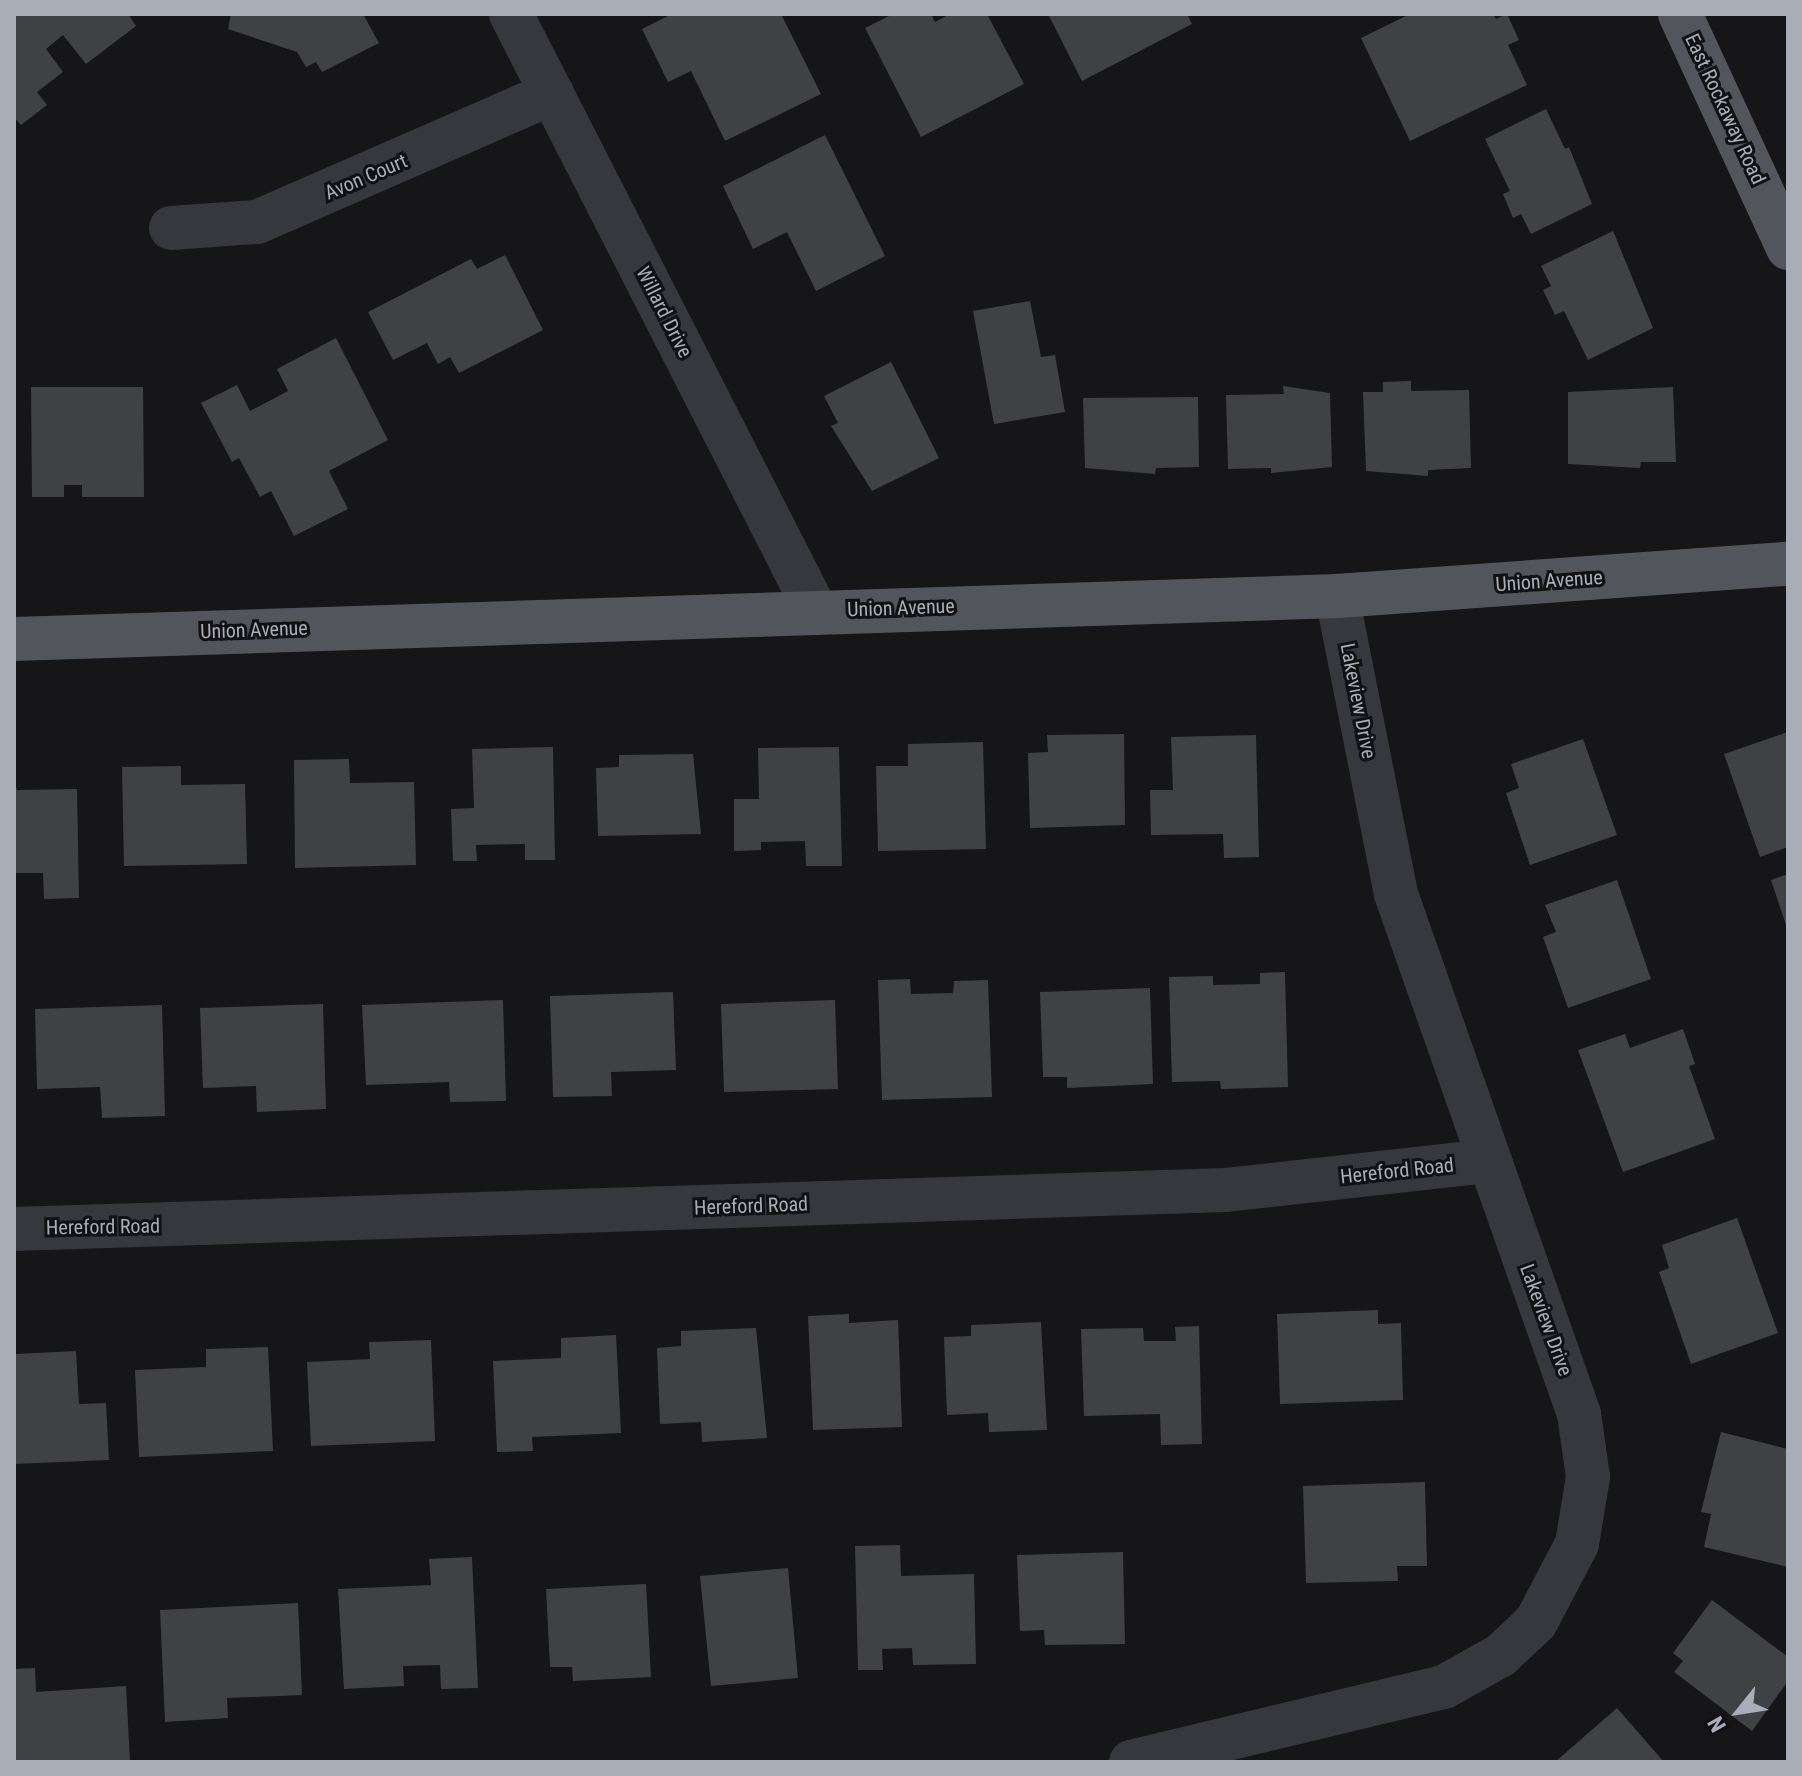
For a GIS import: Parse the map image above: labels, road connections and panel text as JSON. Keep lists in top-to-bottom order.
{
  "streets": {
    "main road": ["East Rockaway Road", "Union Avenue"],
    "street": [
      "Avon Court",
      "Willard Drive",
      "Lakeview Drive",
      "Hereford Road"
    ]
  },
  "crossings": [
    ["Avon Court", "Willard Drive"],
    ["Willard Drive", "Union Avenue"],
    ["Union Avenue", "Lakeview Drive"],
    ["Lakeview Drive", "Hereford Road"]
  ],
  "north": "bottom left"
}
